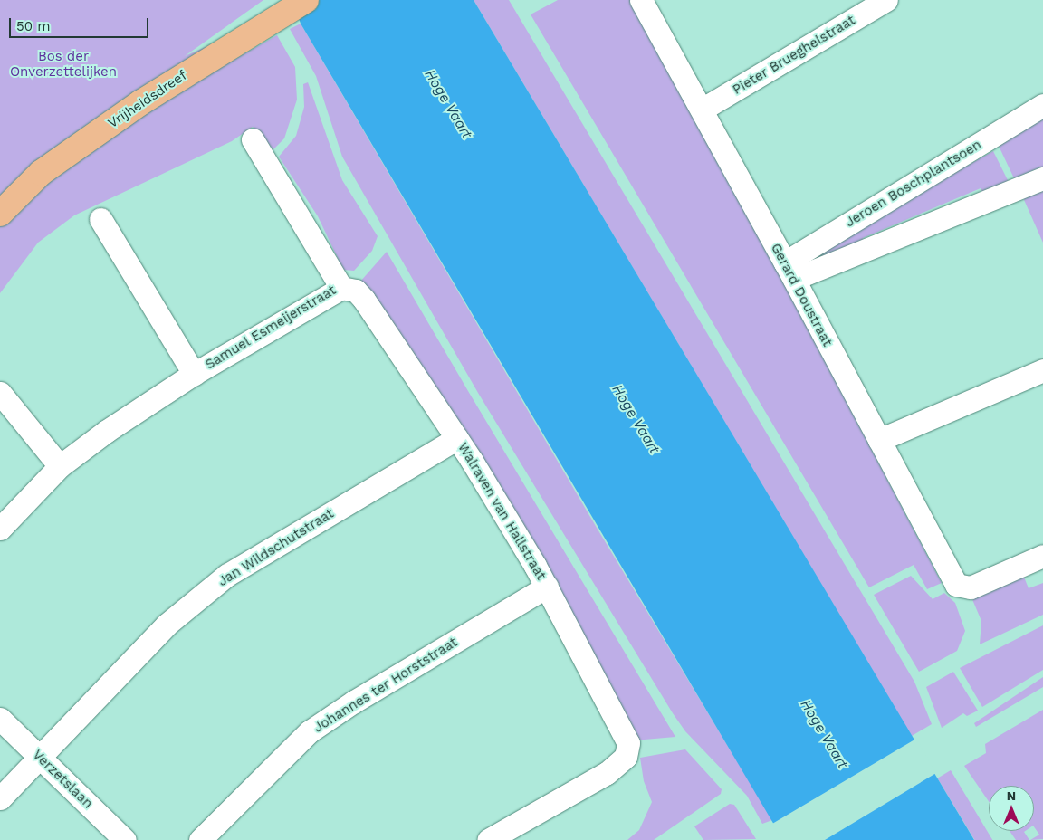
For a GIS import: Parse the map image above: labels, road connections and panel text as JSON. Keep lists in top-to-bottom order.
{
  "streets": {
    "main road": ["Vrijheidsdreef"],
    "street": [
      "Pieter Brueghelstraat",
      "Jeroen Boschplantsoen",
      "Gerard Doustraat",
      "Samuel Esmeijerstraat",
      "Walraven van Hallstraat",
      "Jan Wildschutstraat",
      "Johannes ter Horststraat",
      "Verzetslaan"
    ]
  },
  "crossings": [
    ["Pieter Brueghelstraat", "Gerard Doustraat"],
    ["Jeroen Boschplantsoen", "Gerard Doustraat"],
    ["Samuel Esmeijerstraat", "Walraven van Hallstraat"],
    ["Walraven van Hallstraat", "Jan Wildschutstraat"],
    ["Walraven van Hallstraat", "Johannes ter Horststraat"],
    ["Jan Wildschutstraat", "Verzetslaan"]
  ],
  "water": ["Hoge Vaart"],
  "parks": ["Bos der Onverzettelijken"],
  "scale_bar": "50 m",
  "north": "top"
}
